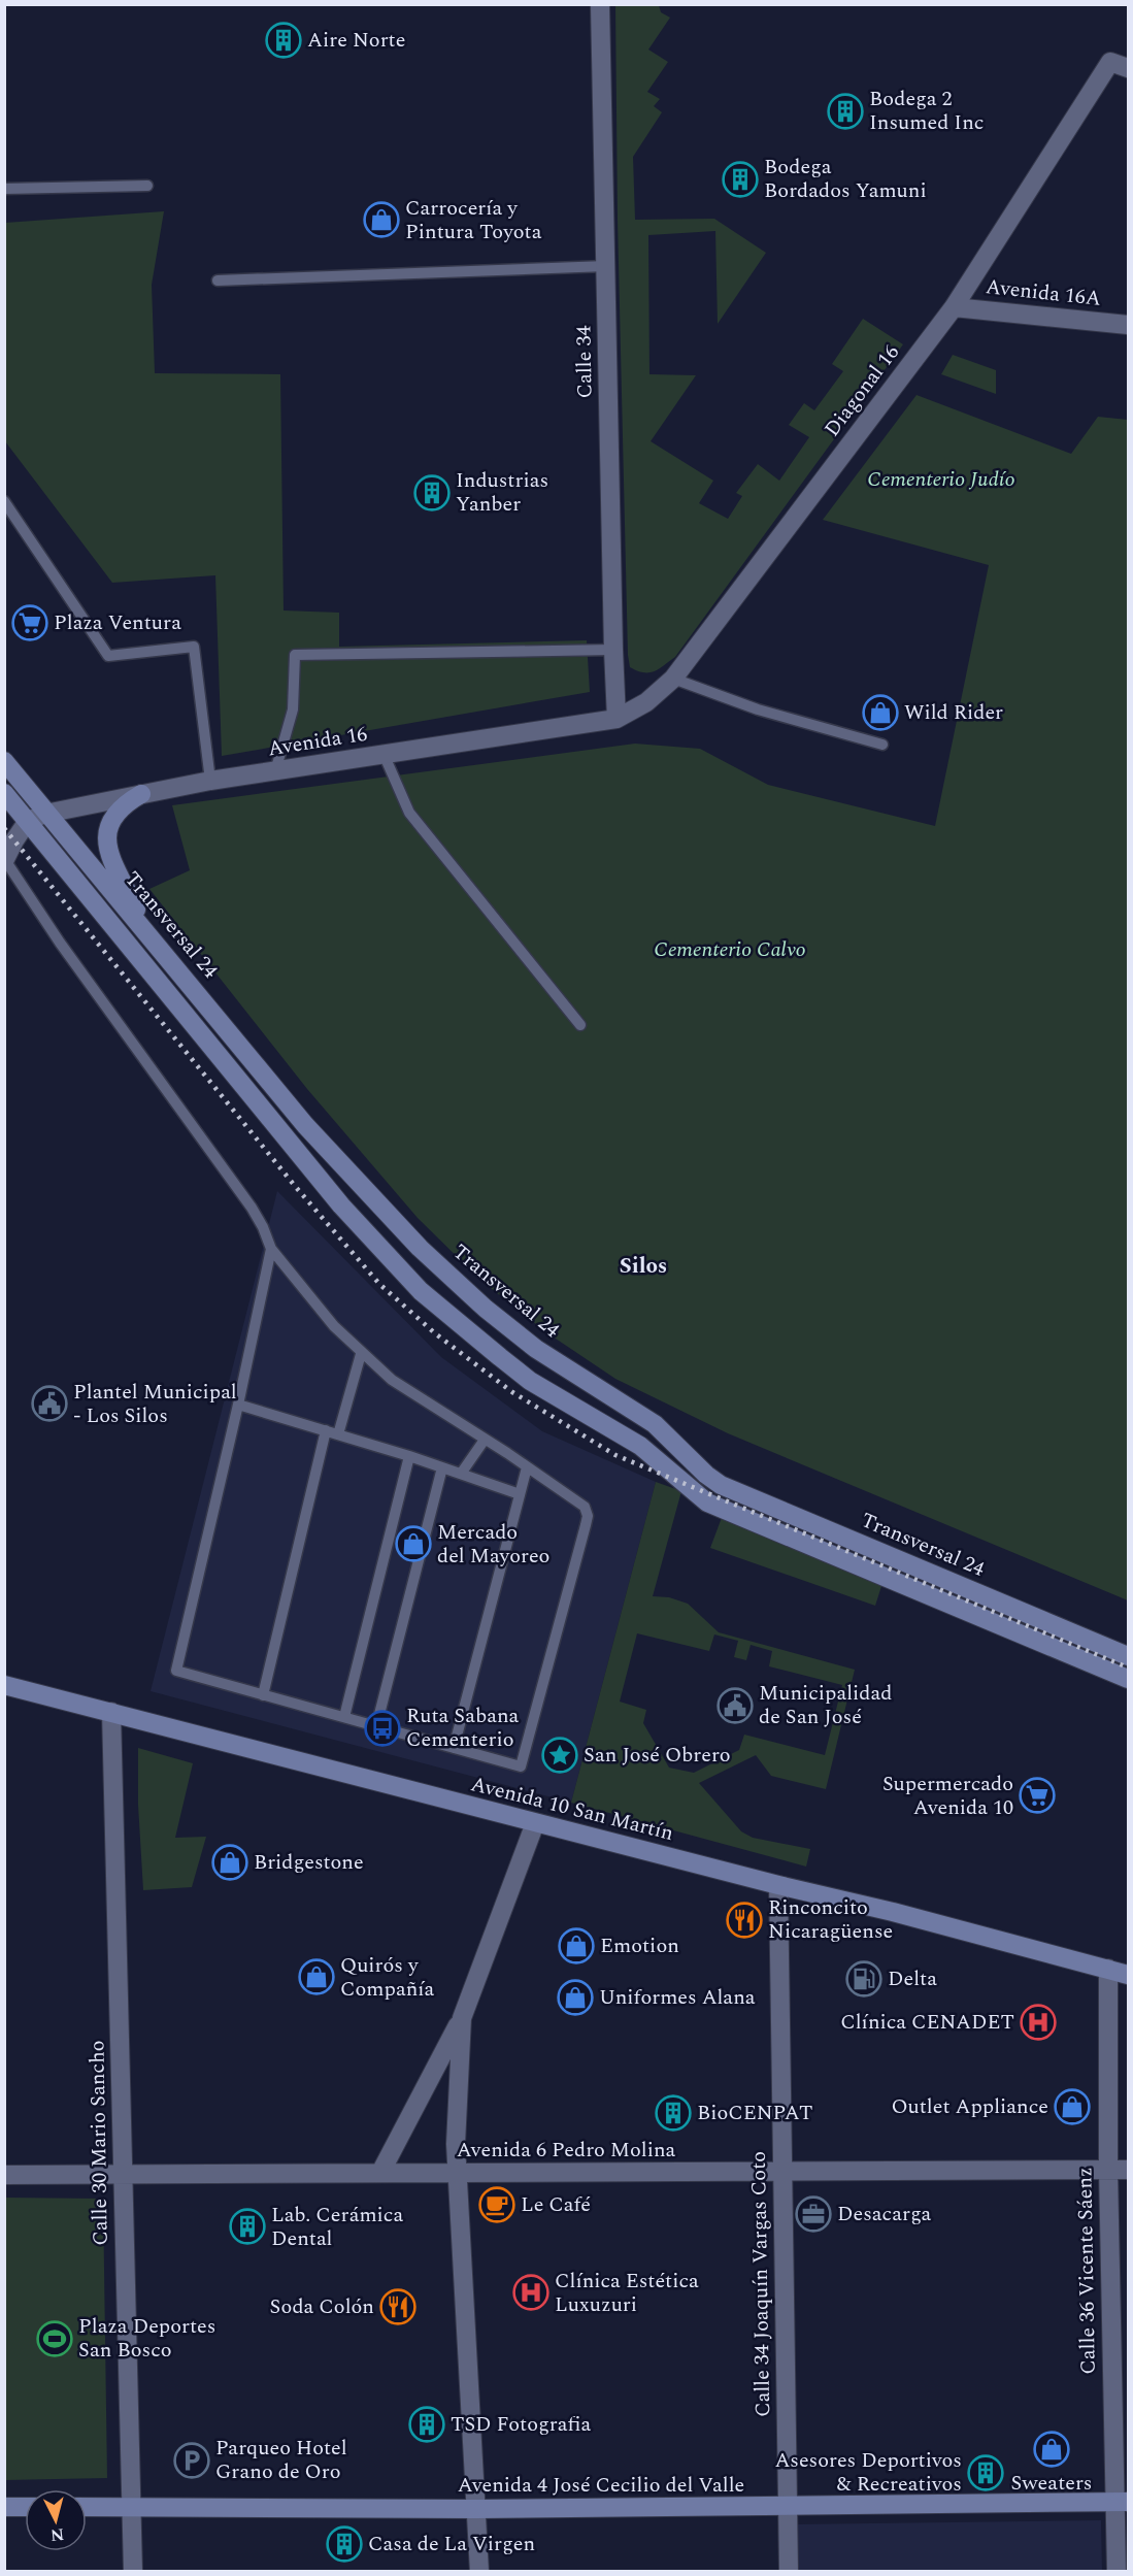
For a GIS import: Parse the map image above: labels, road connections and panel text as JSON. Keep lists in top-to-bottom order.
{
  "streets": {
    "main road": ["Transversal 24", "Avenida 10 San Martín", "Avenida 4 José Cecilio del Valle"],
    "street": [
      "Avenida 16A",
      "Calle 34",
      "Diagonal 16",
      "Avenida 16",
      "Calle 30 Mario Sancho",
      "Avenida 6 Pedro Molina",
      "Calle 36 Vicente Sáenz",
      "Calle 34 Joaquín Vargas Coto"
    ]
  },
  "crossings": [
    ["Avenida 16A", "Diagonal 16"],
    ["Calle 34", "Diagonal 16"],
    ["Calle 34", "Avenida 16"],
    ["Diagonal 16", "Avenida 16"],
    ["Avenida 16", "Transversal 24"],
    ["Avenida 10 San Martín", "Calle 30 Mario Sancho"],
    ["Avenida 10 San Martín", "Calle 36 Vicente Sáenz"],
    ["Avenida 10 San Martín", "Calle 34 Joaquín Vargas Coto"],
    ["Calle 30 Mario Sancho", "Avenida 6 Pedro Molina"],
    ["Calle 30 Mario Sancho", "Avenida 4 José Cecilio del Valle"],
    ["Avenida 6 Pedro Molina", "Calle 36 Vicente Sáenz"],
    ["Avenida 6 Pedro Molina", "Calle 34 Joaquín Vargas Coto"],
    ["Calle 36 Vicente Sáenz", "Avenida 4 José Cecilio del Valle"],
    ["Calle 34 Joaquín Vargas Coto", "Avenida 4 José Cecilio del Valle"]
  ],
  "districts": ["Silos"],
  "parks": ["Cementerio Judío", "Cementerio Calvo"],
  "places": {
    "building": [
      "Aire Norte",
      "Bodega 2 Insumed Inc",
      "Bodega Bordados Yamuni",
      "Industrias Yanber",
      "BioCENPAT",
      "Lab. Cerámica Dental",
      "TSD Fotografia",
      "Asesores Deportivos & Recreativos",
      "Casa de La Virgen"
    ],
    "shop": [
      "Carrocería y Pintura Toyota",
      "Wild Rider",
      "Mercado del Mayoreo",
      "Bridgestone",
      "Emotion",
      "Quirós y Compañía",
      "Uniformes Alana",
      "Outlet Appliance",
      "Sweaters"
    ],
    "supermarket": ["Plaza Ventura", "Supermercado Avenida 10"],
    "public building": ["Plantel Municipal - Los Silos", "Municipalidad de San José"],
    "bus stop": ["Ruta Sabana Cementerio"],
    "place": ["San José Obrero"],
    "restaurant": ["Rinconcito Nicaragüense", "Soda Colón"],
    "fuel station": ["Delta"],
    "hospital": ["Clínica CENADET", "Clínica Estética Luxuzuri"],
    "cafe": ["Le Café"],
    "office": ["Desacarga"],
    "sports": ["Plaza Deportes San Bosco"],
    "parking": ["Parqueo Hotel Grano de Oro"]
  },
  "north": "bottom"
}
